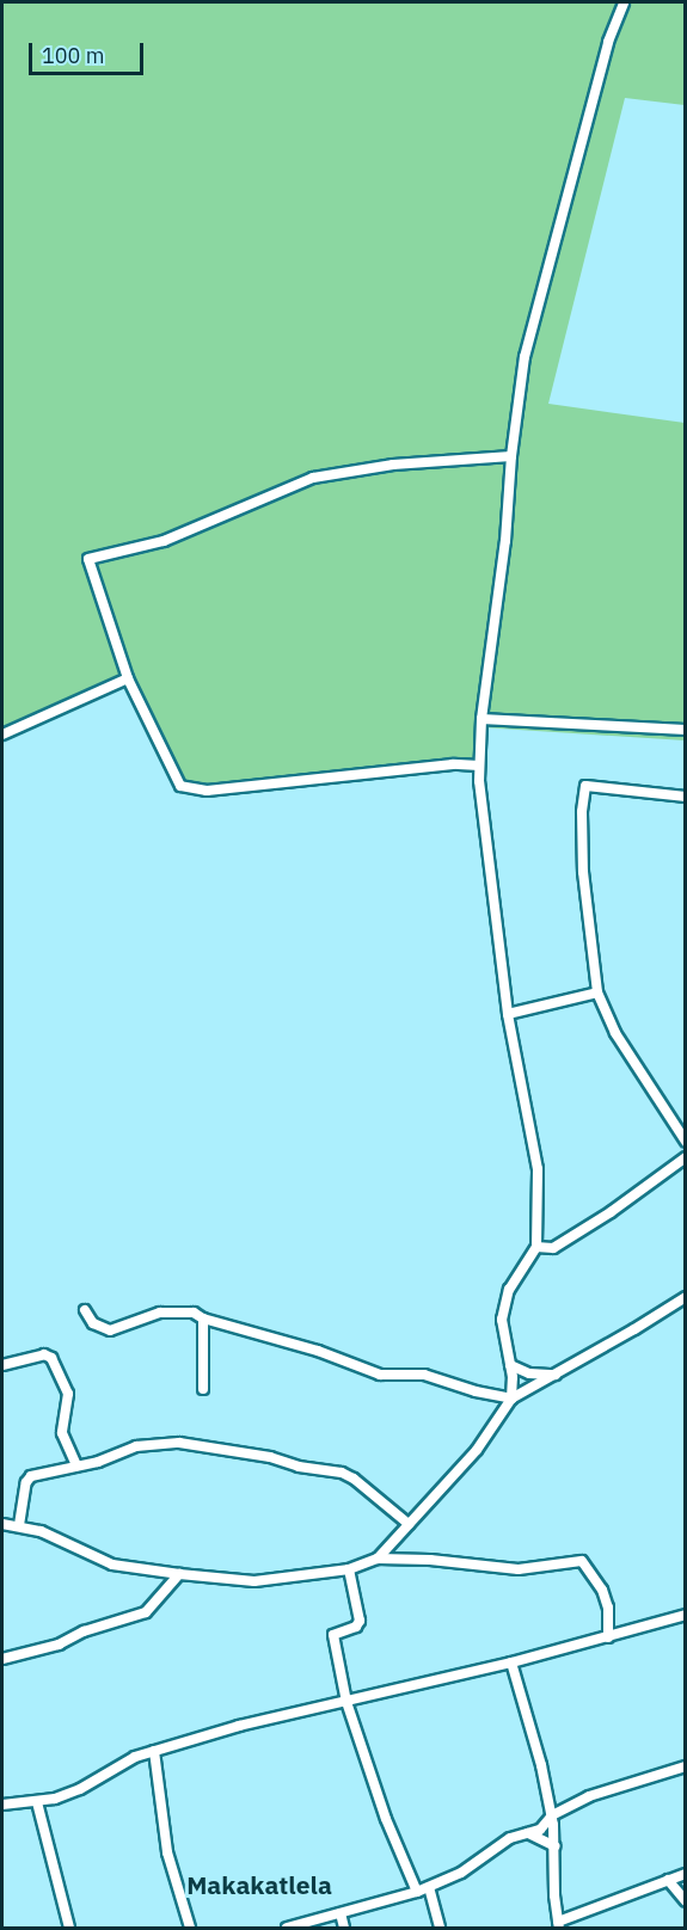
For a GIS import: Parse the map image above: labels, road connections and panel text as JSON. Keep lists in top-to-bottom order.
{
  "districts": ["Makakatlela"],
  "scale_bar": "100 m"
}
